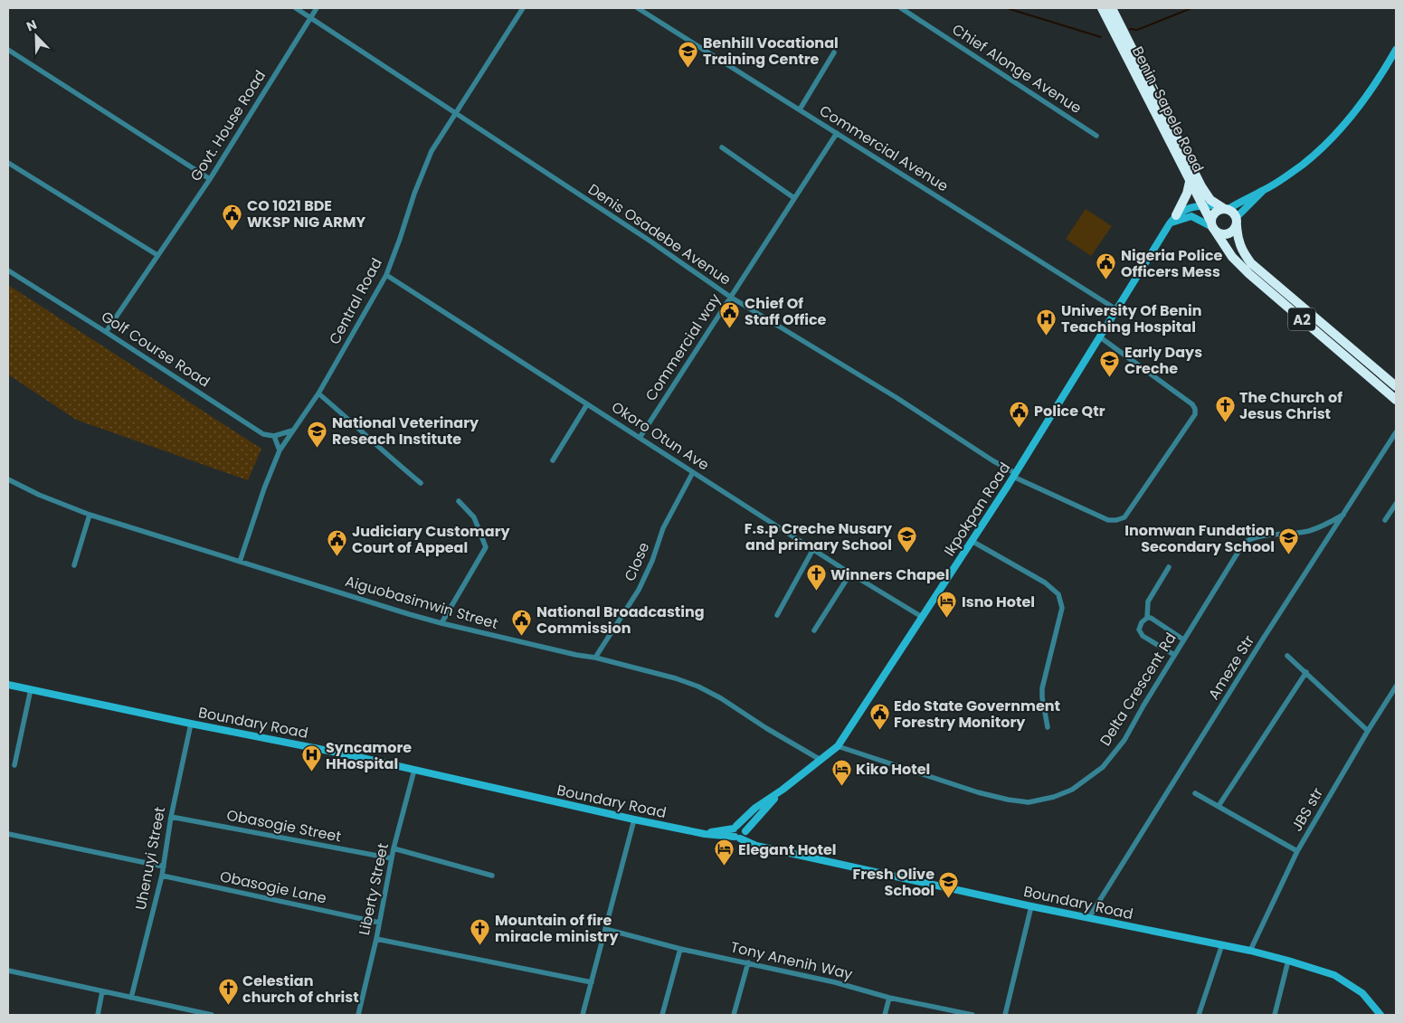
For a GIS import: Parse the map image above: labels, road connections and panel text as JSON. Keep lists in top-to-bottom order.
{
  "streets": {
    "highway": ["Benin-Sapele Road", "A2"],
    "street": [
      "Chief Alonge Avenue",
      "Govt. House Road",
      "Commercial Avenue",
      "Denis Osadebe Avenue",
      "Central Road",
      "Commercial way",
      "Golf Course Road",
      "Okoro Otun Ave",
      "Ikpokpan Road",
      "Close",
      "Aiguobasimwin Street",
      "Ameze Str",
      "Delta Crescent Rd",
      "Boundary Road",
      "JBS str",
      "Obasogie Street",
      "Uhenuyi Street",
      "Obasogie Lane",
      "Liberty Street",
      "Tony Anenih Way"
    ]
  },
  "crossings": [
    ["Benin-Sapele Road", "A2"],
    ["Benin-Sapele Road", "Ikpokpan Road"],
    ["Govt. House Road", "Denis Osadebe Avenue"],
    ["Govt. House Road", "Golf Course Road"],
    ["Commercial Avenue", "Commercial way"],
    ["Commercial Avenue", "Ikpokpan Road"],
    ["Denis Osadebe Avenue", "Central Road"],
    ["Denis Osadebe Avenue", "Commercial way"],
    ["Denis Osadebe Avenue", "Ikpokpan Road"],
    ["Central Road", "Okoro Otun Ave"],
    ["Central Road", "Aiguobasimwin Street"],
    ["A2", "Ikpokpan Road"],
    ["Commercial way", "Okoro Otun Ave"],
    ["Okoro Otun Ave", "Ikpokpan Road"],
    ["Okoro Otun Ave", "Close"],
    ["Ikpokpan Road", "Aiguobasimwin Street"],
    ["Ikpokpan Road", "Delta Crescent Rd"],
    ["Ikpokpan Road", "Boundary Road"],
    ["Close", "Aiguobasimwin Street"],
    ["Ameze Str", "Delta Crescent Rd"],
    ["Ameze Str", "Boundary Road"],
    ["Boundary Road", "JBS str"],
    ["Boundary Road", "Uhenuyi Street"],
    ["Boundary Road", "Liberty Street"],
    ["Obasogie Street", "Uhenuyi Street"],
    ["Obasogie Street", "Liberty Street"],
    ["Uhenuyi Street", "Obasogie Lane"],
    ["Obasogie Lane", "Liberty Street"]
  ],
  "places": {
    "school or university": [
      "Benhill Vocational Training Centre",
      "Early Days Creche",
      "National Veterinary Reseach Institute",
      "F.s.p Creche Nusary and primary School",
      "Inomwan Fundation Secondary School",
      "Fresh Olive School"
    ],
    "public building": [
      "CO 1021 BDE WKSP NIG ARMY",
      "Nigeria Police Officers Mess",
      "Chief Of Staff Office",
      "Police Qtr",
      "Judiciary Customary Court of Appeal",
      "National Broadcasting Commission",
      "Edo State Government Forestry Monitory"
    ],
    "hospital": ["University Of Benin Teaching Hospital", "Syncamore HHospital"],
    "church": [
      "The Church of Jesus Christ",
      "Winners Chapel",
      "Mountain of fire miracle ministry",
      "Celestian church of christ"
    ],
    "hotel": ["Isno Hotel", "Kiko Hotel", "Elegant Hotel"]
  },
  "north": "top left"
}
